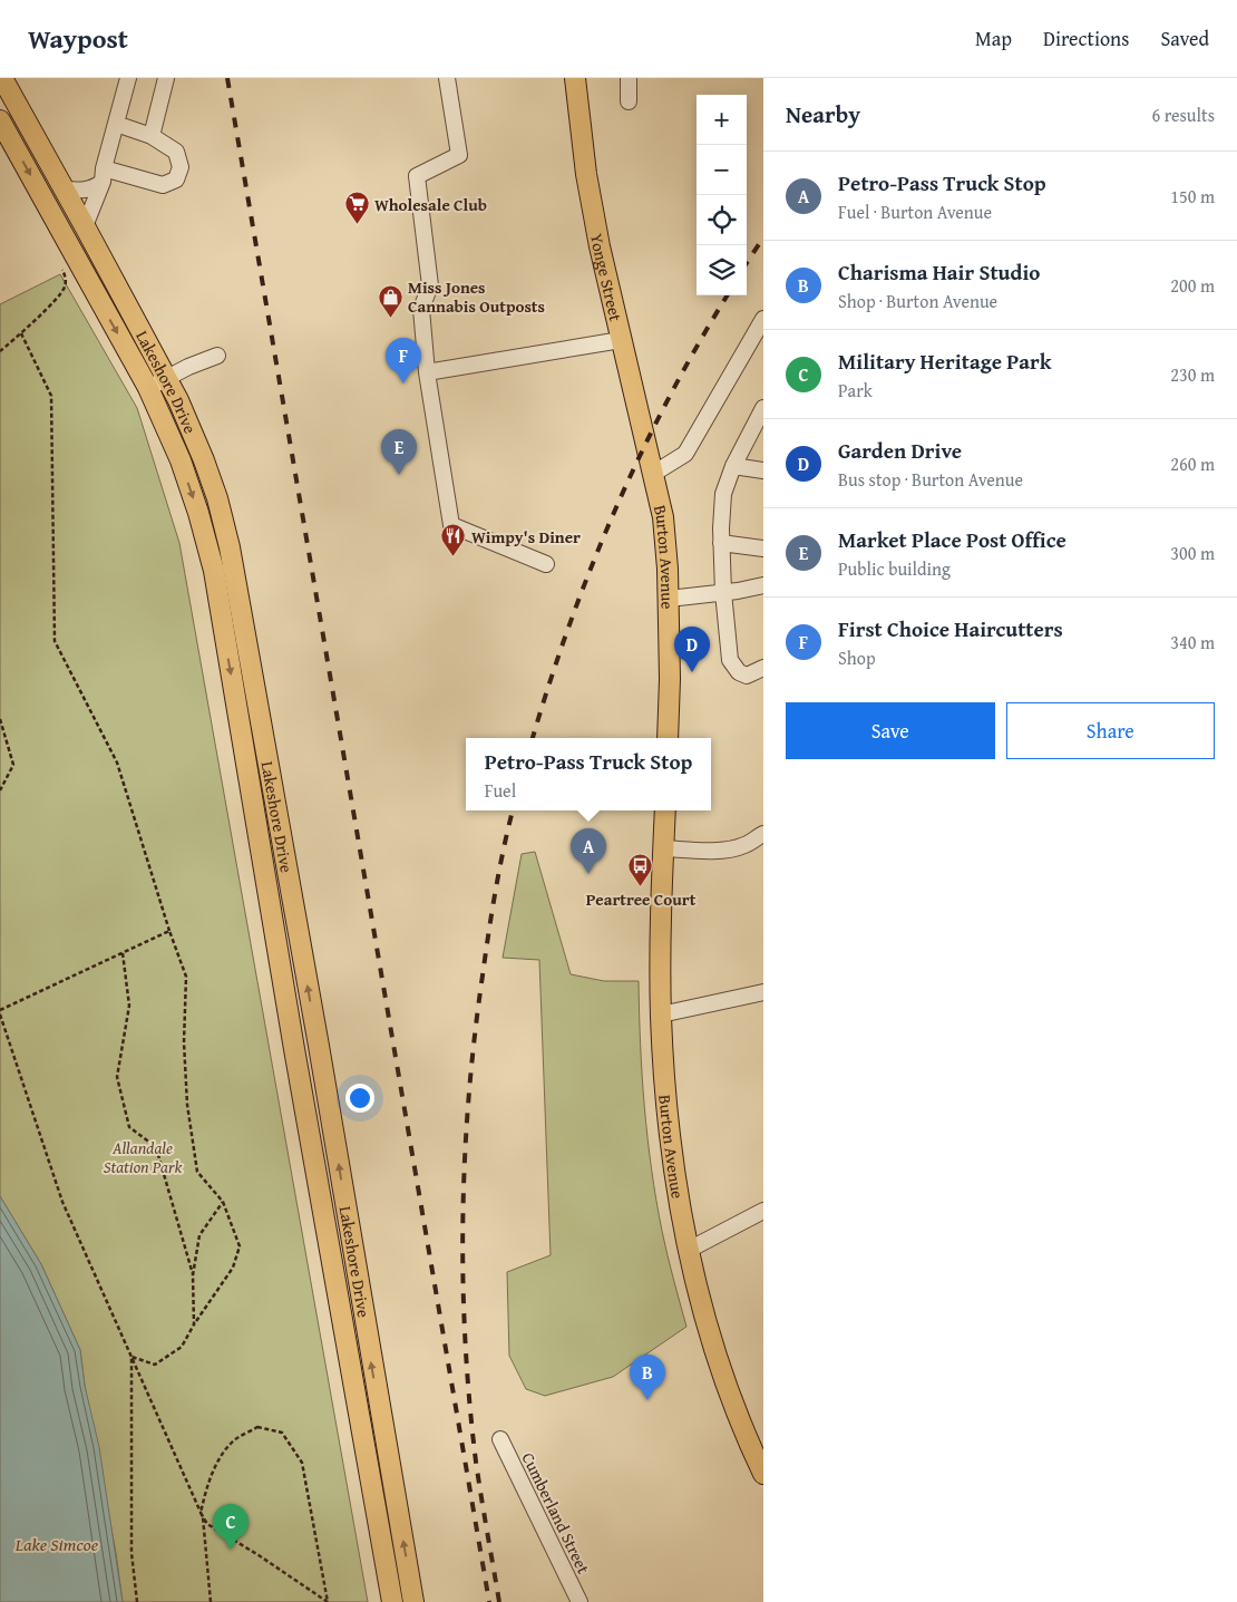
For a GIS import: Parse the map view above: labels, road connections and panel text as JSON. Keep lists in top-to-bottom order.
{
  "streets": {
    "main road": ["Yonge Street", "Lakeshore Drive", "Burton Avenue"],
    "street": ["Cumberland Street"]
  },
  "crossings": [
    ["Yonge Street", "Burton Avenue"]
  ],
  "water": ["Lake Simcoe"],
  "parks": ["Allandale Station Park"],
  "places": {
    "supermarket": ["Wholesale Club"],
    "shop": ["Miss Jones Cannabis Outposts"],
    "restaurant": ["Wimpy's Diner"],
    "bus stop": ["Peartree Court"]
  },
  "page": {
    "header": "Waypost",
    "nav": ["Map", "Directions", "Saved"],
    "heading": ["Nearby", "6 results"],
    "map_buttons": ["+", "−"],
    "list": [
      {
        "mark": "A",
        "name": "Petro-Pass Truck Stop",
        "note": "Fuel · Burton Avenue",
        "value": "150 m"
      },
      {
        "mark": "B",
        "name": "Charisma Hair Studio",
        "note": "Shop · Burton Avenue",
        "value": "200 m"
      },
      {
        "mark": "C",
        "name": "Military Heritage Park",
        "note": "Park",
        "value": "230 m"
      },
      {
        "mark": "D",
        "name": "Garden Drive",
        "note": "Bus stop · Burton Avenue",
        "value": "260 m"
      },
      {
        "mark": "E",
        "name": "Market Place Post Office",
        "note": "Public building",
        "value": "300 m"
      },
      {
        "mark": "F",
        "name": "First Choice Haircutters",
        "note": "Shop",
        "value": "340 m"
      }
    ],
    "pins": [
      "F",
      "E",
      "D",
      "A",
      "B",
      "C"
    ],
    "buttons": ["Save", "Share"],
    "popup": ["Petro-Pass Truck Stop", "Fuel"]
  }
}
